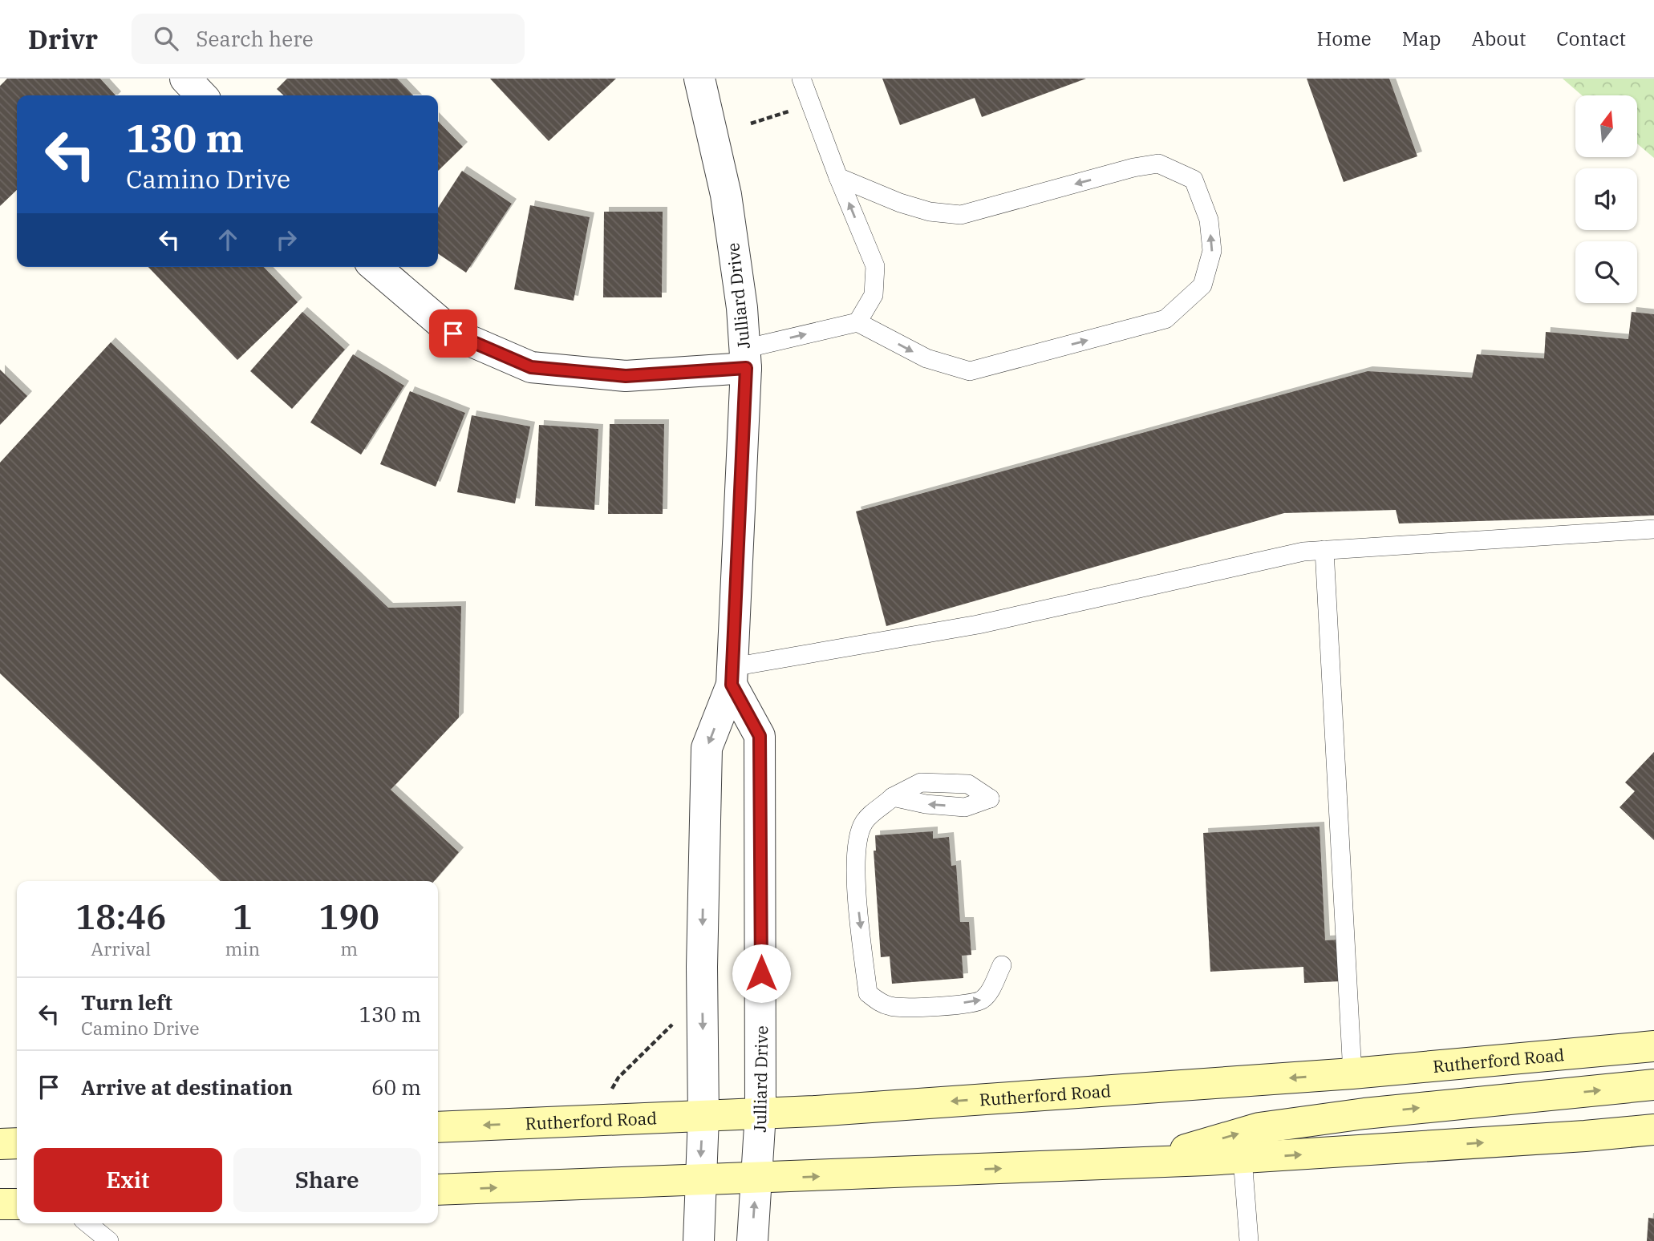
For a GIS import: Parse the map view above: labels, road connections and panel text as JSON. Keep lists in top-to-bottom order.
{
  "streets": {
    "main road": ["Rutherford Road"],
    "street": ["Julliard Drive"]
  },
  "crossings": [
    ["Julliard Drive", "Rutherford Road"]
  ],
  "north": "top",
  "page": {
    "header": "Drivr",
    "search": "Search here",
    "nav": [
      "Home",
      "Map",
      "About",
      "Contact"
    ],
    "turn": ["130 m", "Camino Drive"],
    "eta": [
      "18:46",
      "Arrival",
      "1",
      "min",
      "190",
      "m"
    ],
    "list": [
      {
        "name": "Turn left",
        "note": "Camino Drive",
        "value": "130 m"
      },
      {
        "name": "Arrive at destination",
        "value": "60 m"
      }
    ],
    "buttons": ["Exit", "Share"]
  }
}
